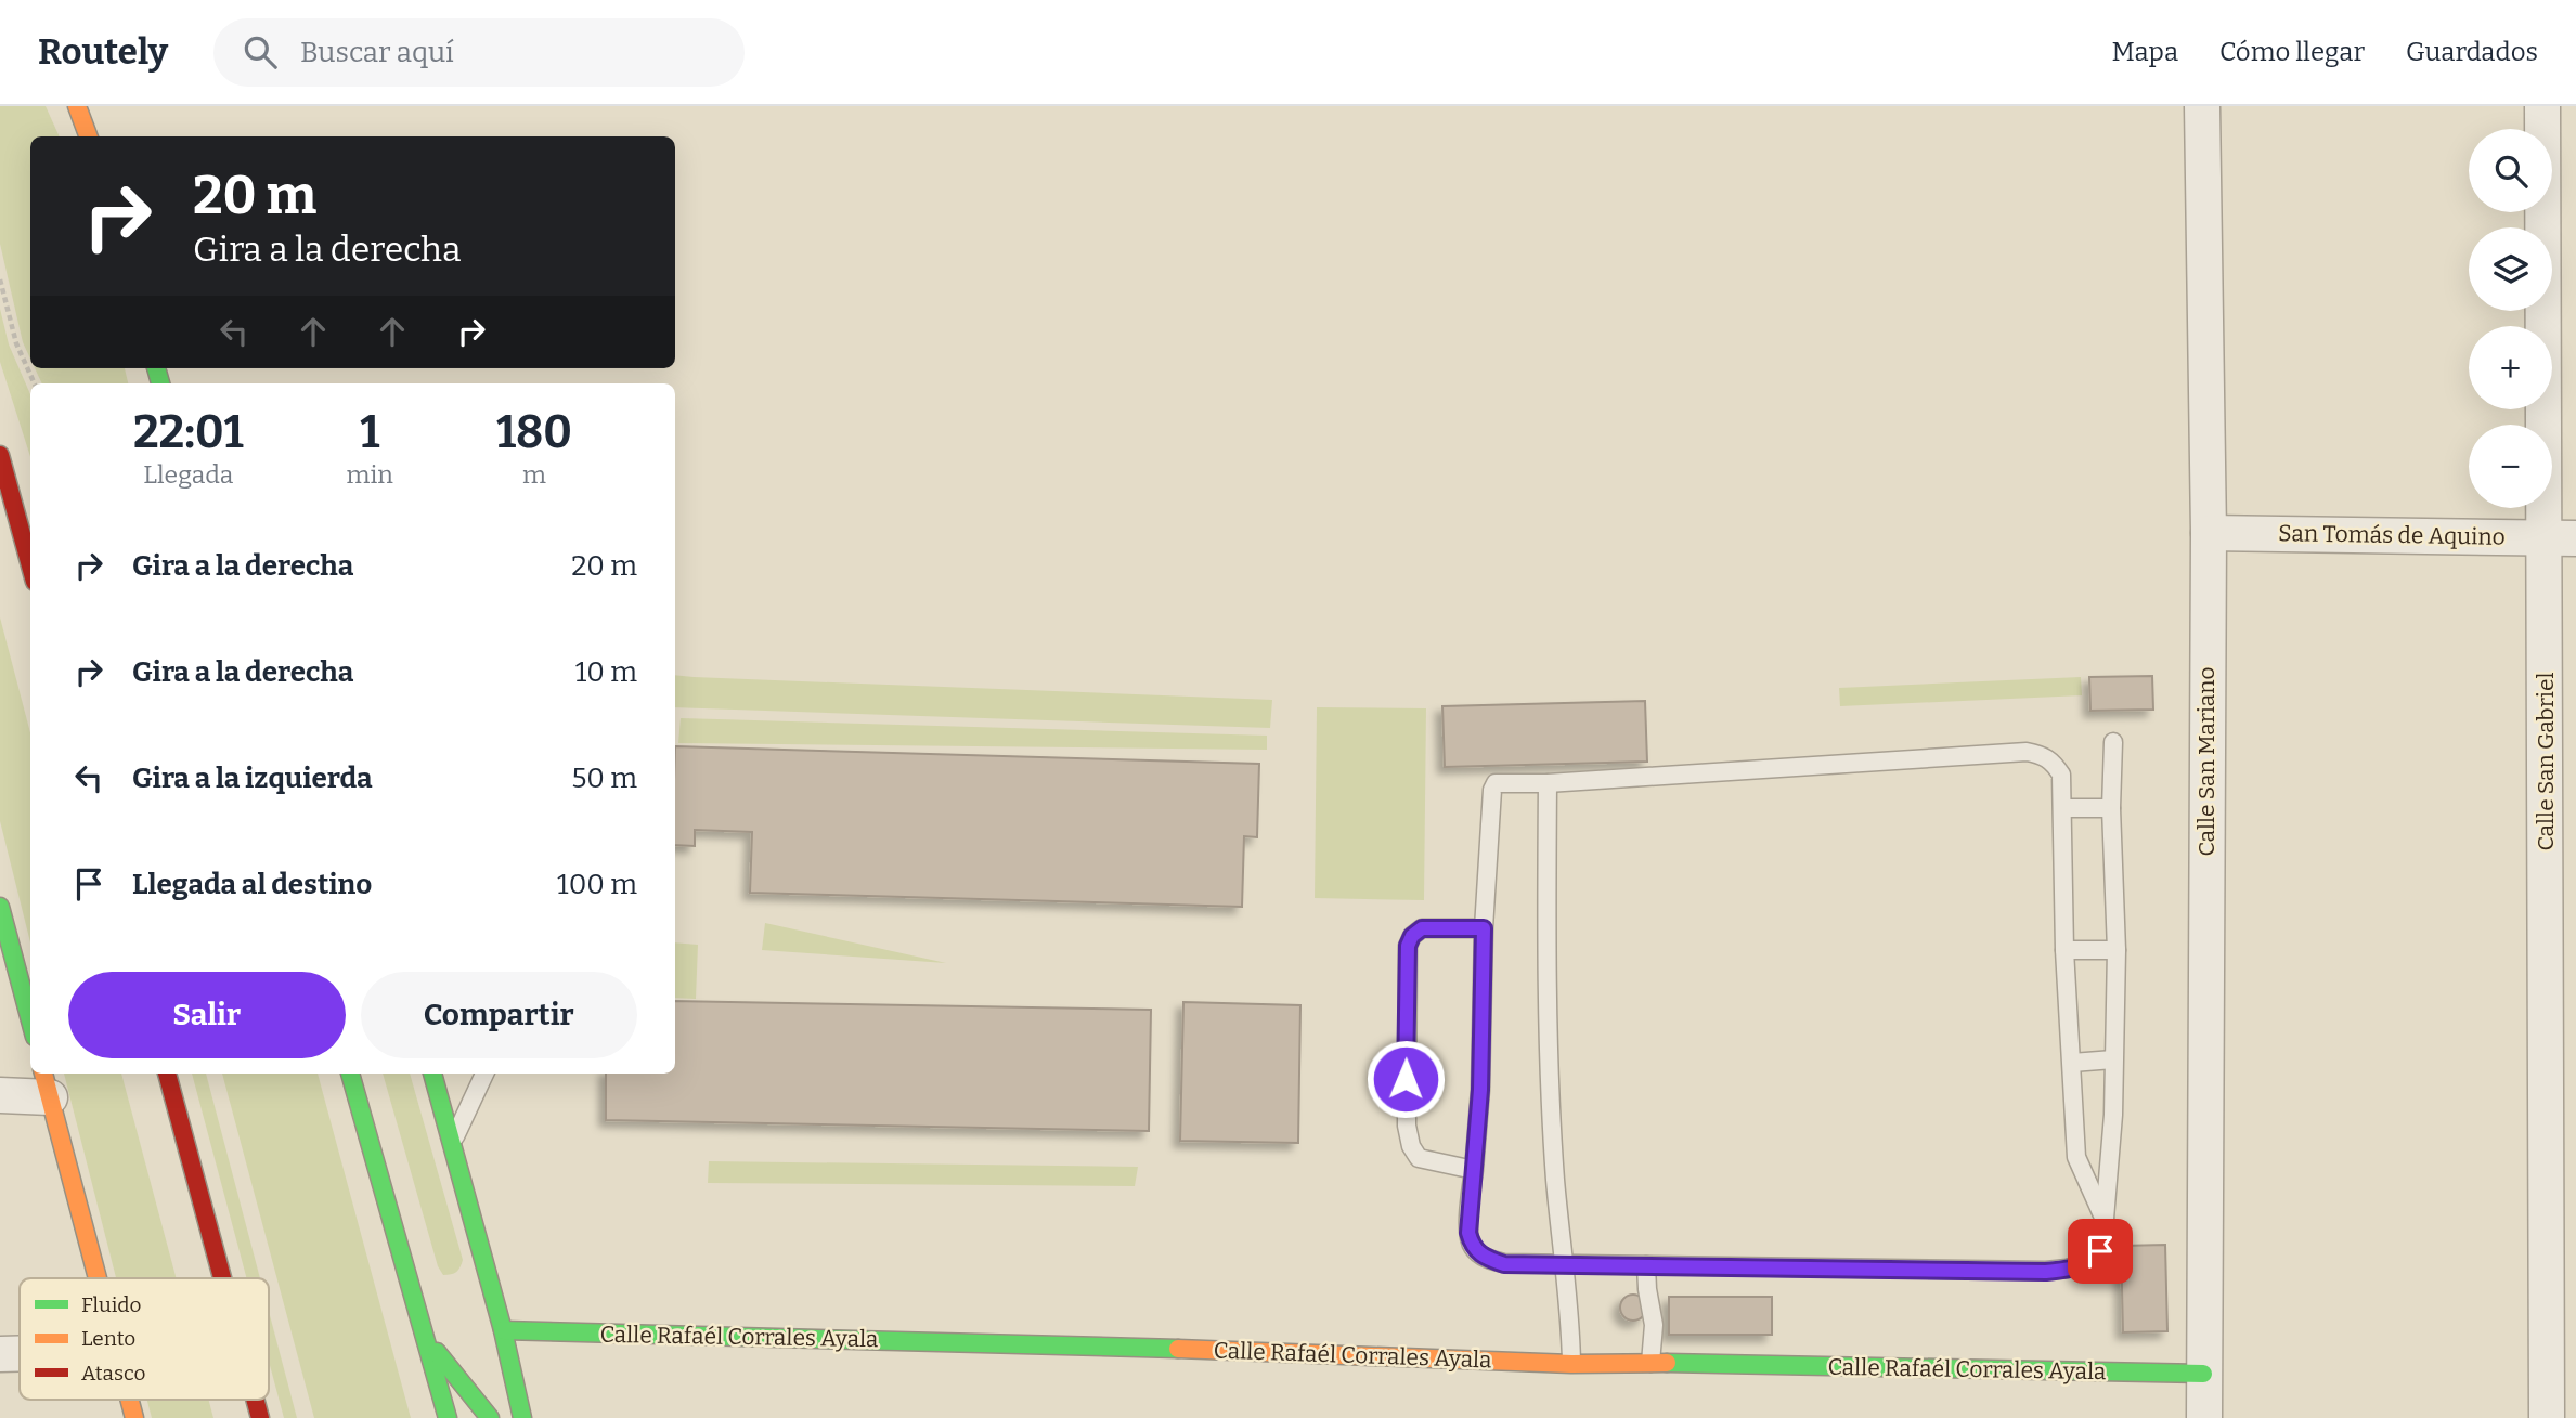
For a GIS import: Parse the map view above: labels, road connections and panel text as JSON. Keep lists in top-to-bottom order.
{
  "streets": {
    "street": [
      "San Tomás de Aquino",
      "Calle San Mariano",
      "Calle San Gabriel",
      "Calle Rafaél Corrales Ayala"
    ]
  },
  "crossings": [
    ["San Tomás de Aquino", "Calle San Mariano"],
    ["San Tomás de Aquino", "Calle San Gabriel"],
    ["Calle San Mariano", "Calle Rafaél Corrales Ayala"]
  ],
  "legend": ["Fluido", "Lento", "Atasco"],
  "page": {
    "header": "Routely",
    "search": "Buscar aquí",
    "nav": ["Mapa", "Cómo llegar", "Guardados"],
    "map_buttons": ["+", "−"],
    "turn": ["20 m", "Gira a la derecha"],
    "eta": [
      "22:01",
      "Llegada",
      "1",
      "min",
      "180",
      "m"
    ],
    "list": [
      {
        "name": "Gira a la derecha",
        "value": "20 m"
      },
      {
        "name": "Gira a la derecha",
        "value": "10 m"
      },
      {
        "name": "Gira a la izquierda",
        "value": "50 m"
      },
      {
        "name": "Llegada al destino",
        "value": "100 m"
      }
    ],
    "buttons": ["Salir", "Compartir"]
  }
}
